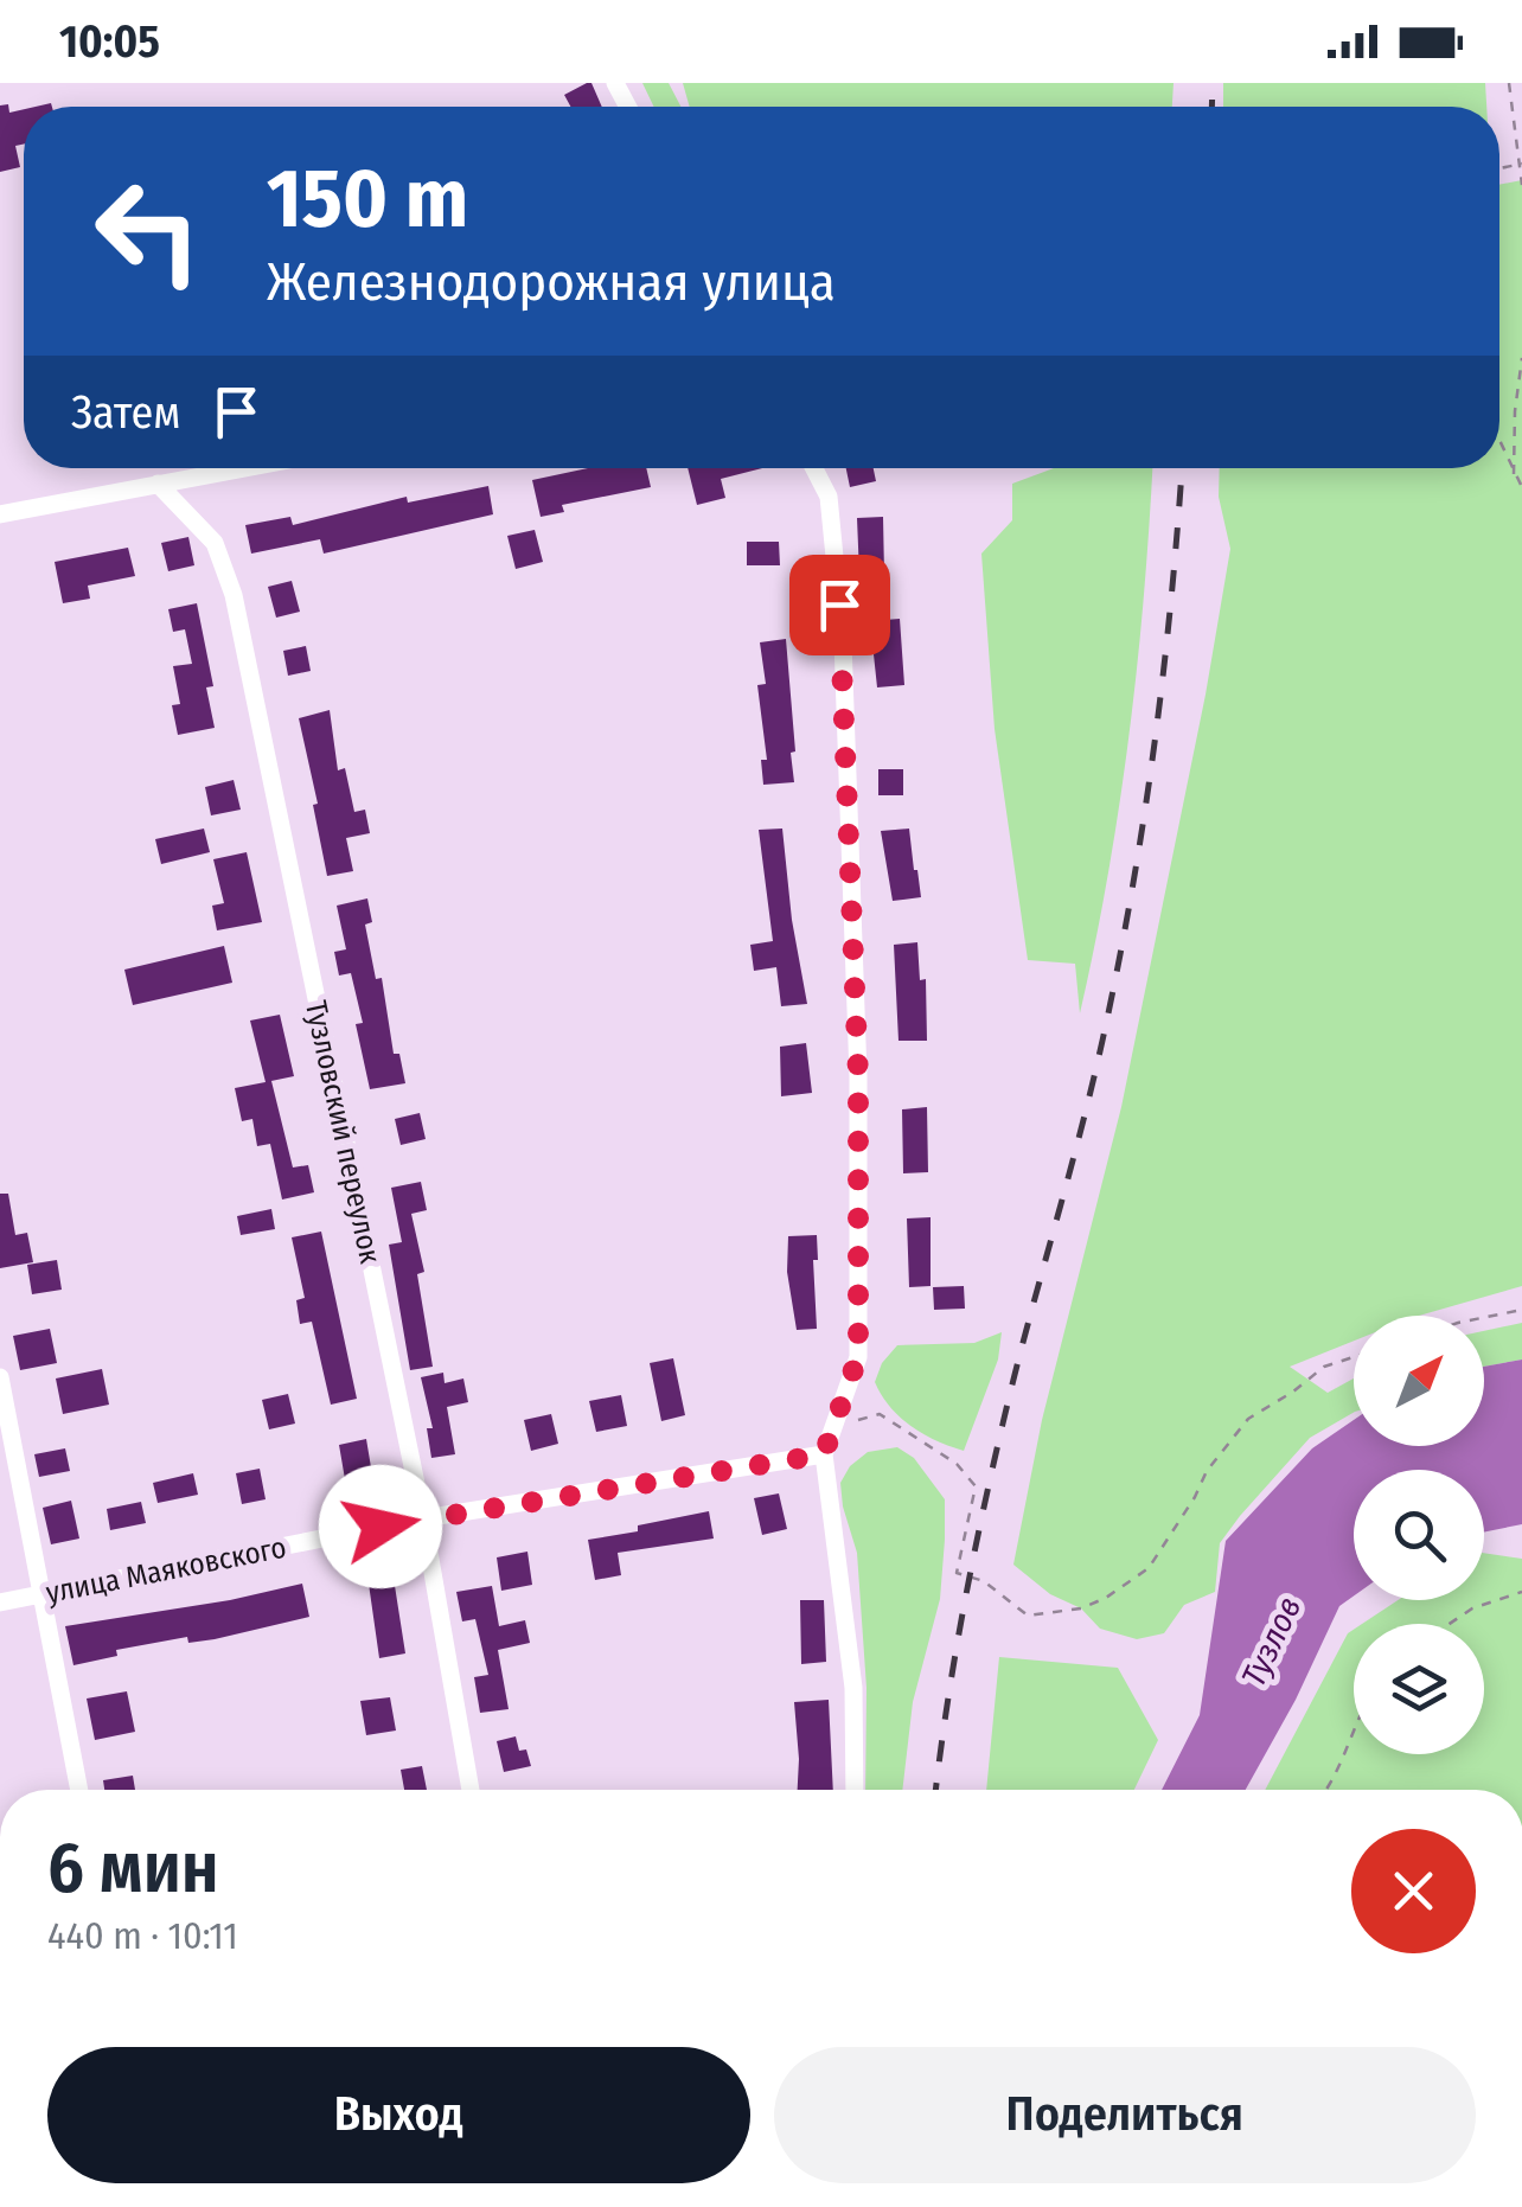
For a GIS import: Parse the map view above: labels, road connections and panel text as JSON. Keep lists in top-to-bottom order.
{
  "streets": {
    "street": ["Тузловский переулок", "улица Маяковского"]
  },
  "crossings": [
    ["Тузловский переулок", "улица Маяковского"]
  ],
  "water": ["Тузлов"],
  "north": "top right",
  "page": {
    "status": "10:05",
    "turn": ["150 m", "Железнодорожная улица"],
    "then": "Затем",
    "heading": ["6 мин", "440 m · 10:11"],
    "buttons": ["Выход", "Поделиться"]
  }
}
